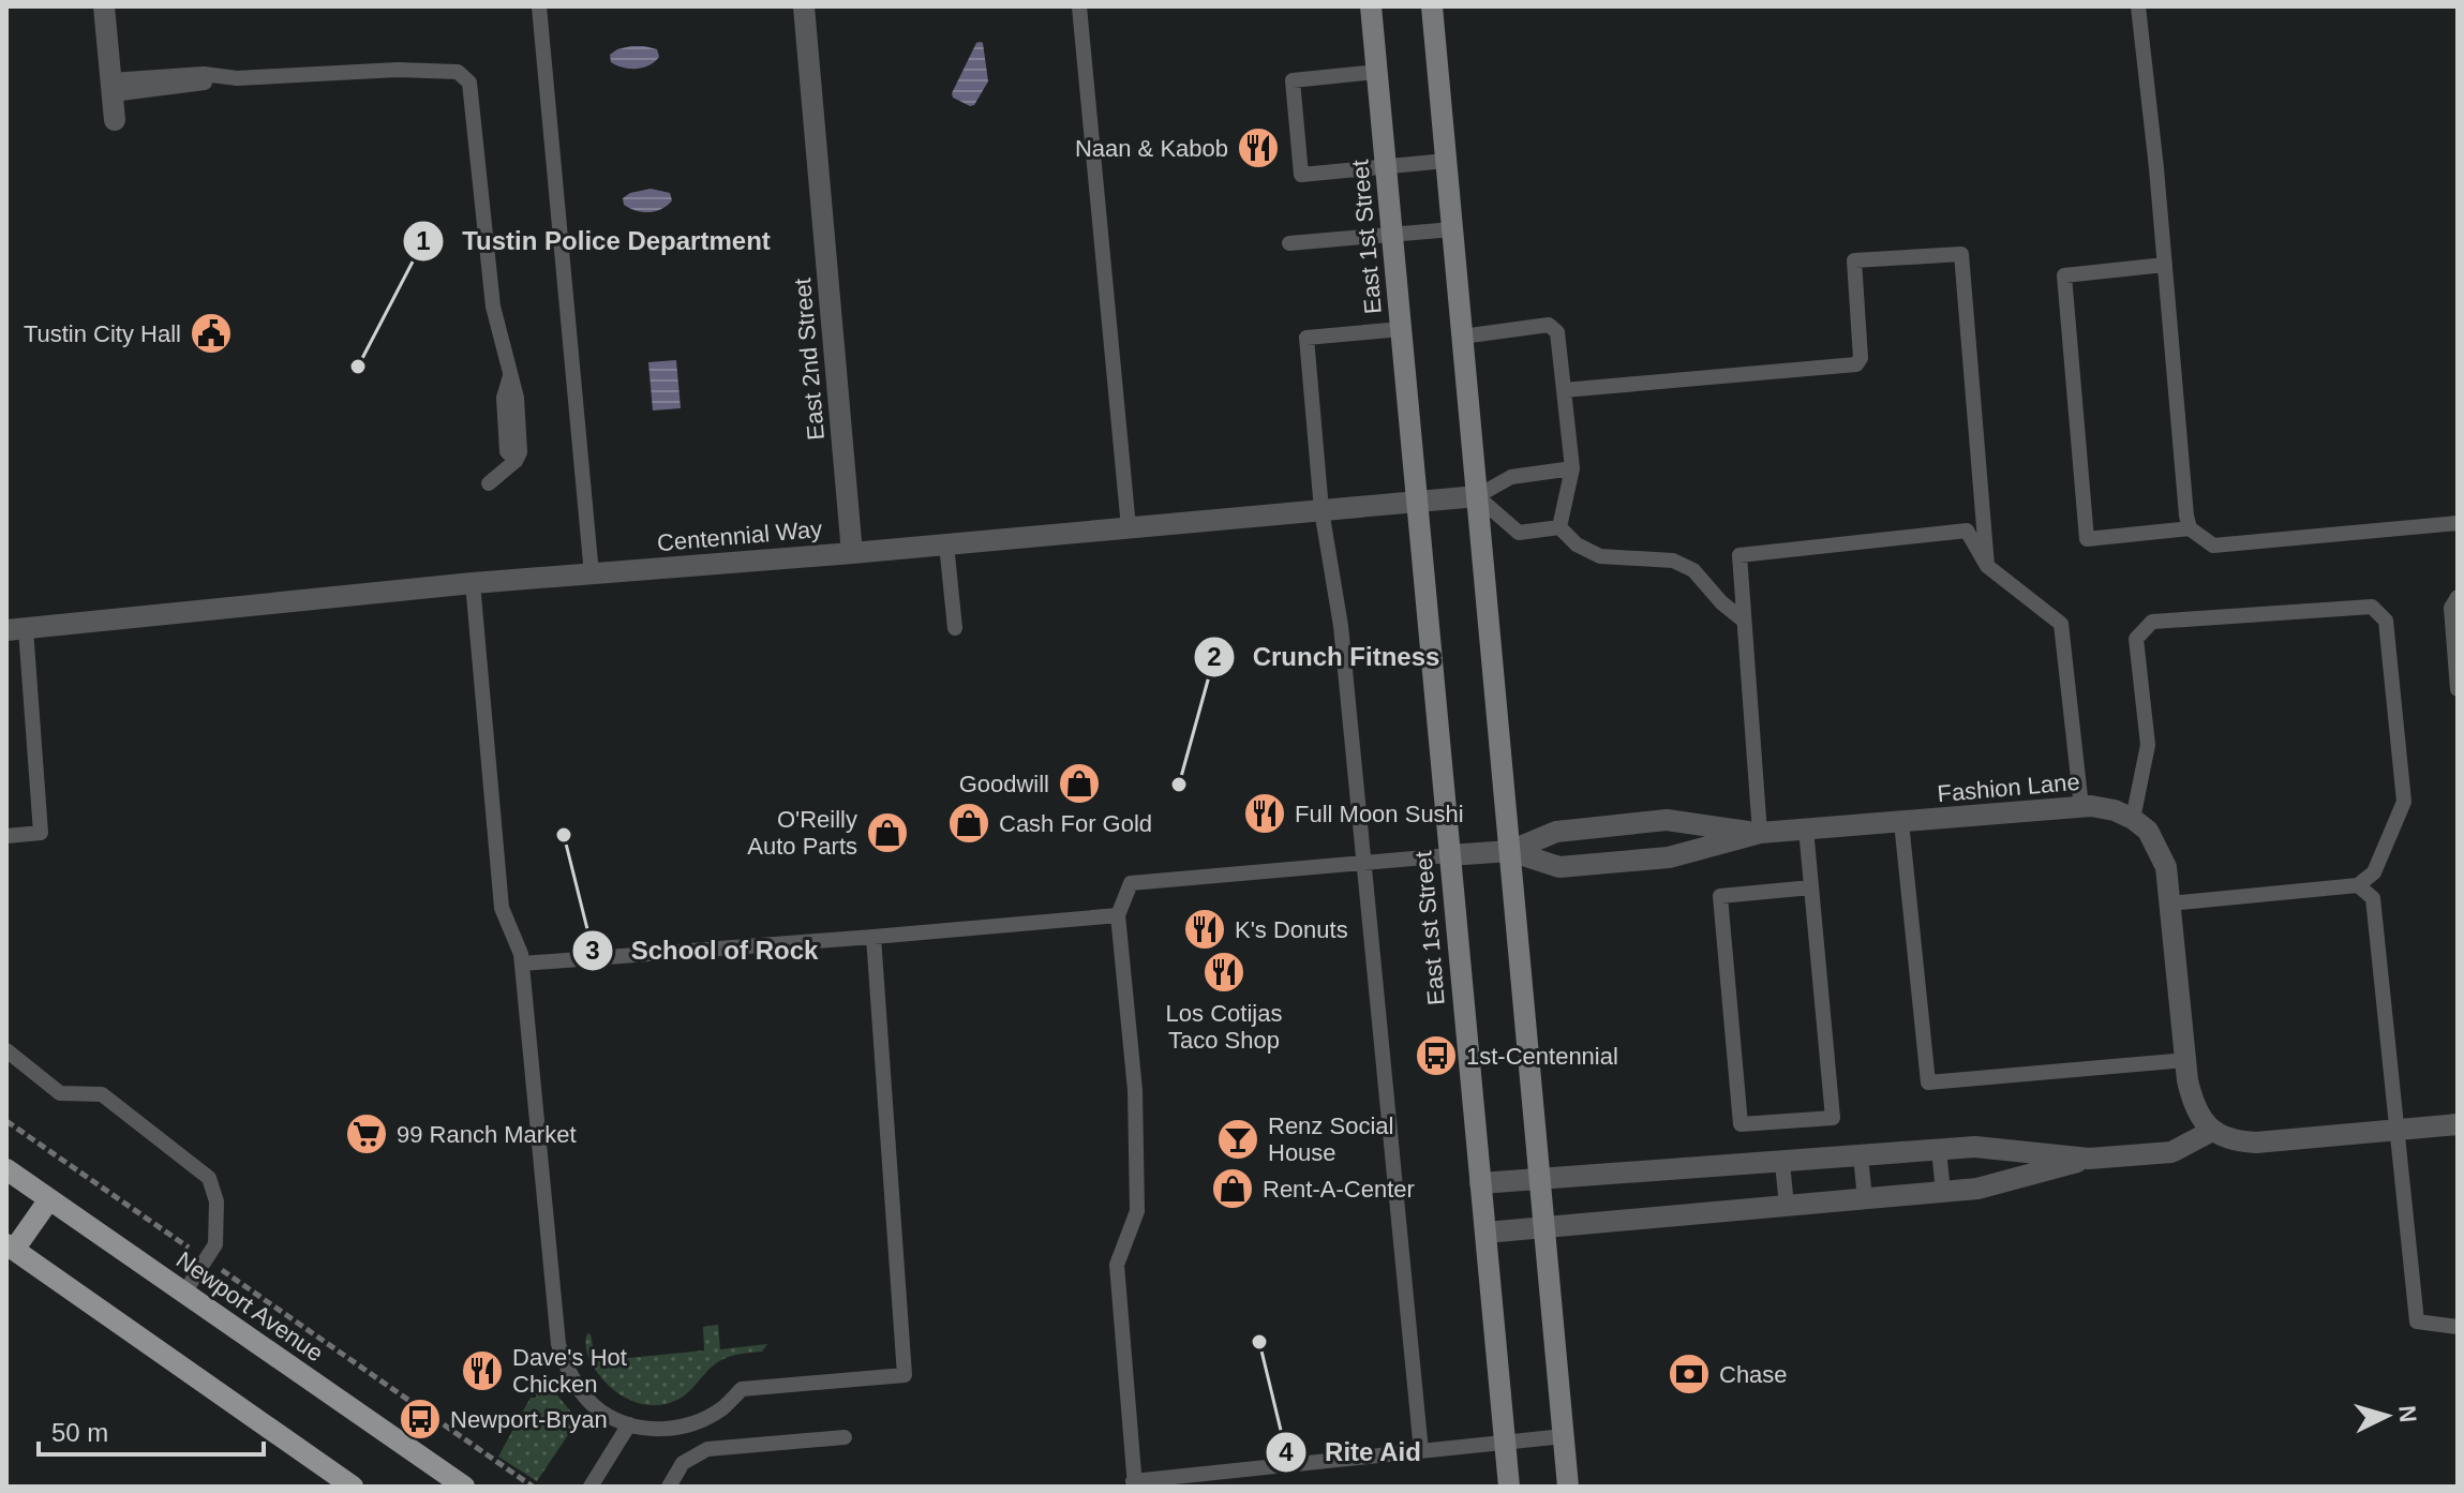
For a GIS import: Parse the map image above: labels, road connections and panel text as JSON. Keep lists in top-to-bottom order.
{
  "streets": {
    "main road": ["East 1st Street", "Newport Avenue"],
    "street": ["East 2nd Street", "Centennial Way", "Fashion Lane"]
  },
  "crossings": [
    ["East 1st Street", "Centennial Way"],
    ["East 1st Street", "Fashion Lane"],
    ["East 2nd Street", "Centennial Way"]
  ],
  "places": {
    "restaurant": [
      "Naan & Kabob",
      "Full Moon Sushi",
      "K's Donuts",
      "Los Cotijas Taco Shop",
      "Dave's Hot Chicken"
    ],
    "public building": ["Tustin City Hall"],
    "other": [
      "Tustin Police Department",
      "Crunch Fitness",
      "School of Rock",
      "Rite Aid"
    ],
    "shop": [
      "Goodwill",
      "Cash For Gold",
      "O'Reilly Auto Parts",
      "Rent-A-Center"
    ],
    "bus stop": ["1st-Centennial", "Newport-Bryan"],
    "supermarket": ["99 Ranch Market"],
    "bar": ["Renz Social House"],
    "bank": ["Chase"]
  },
  "scale_bar": "50 m",
  "north": "right"
}
